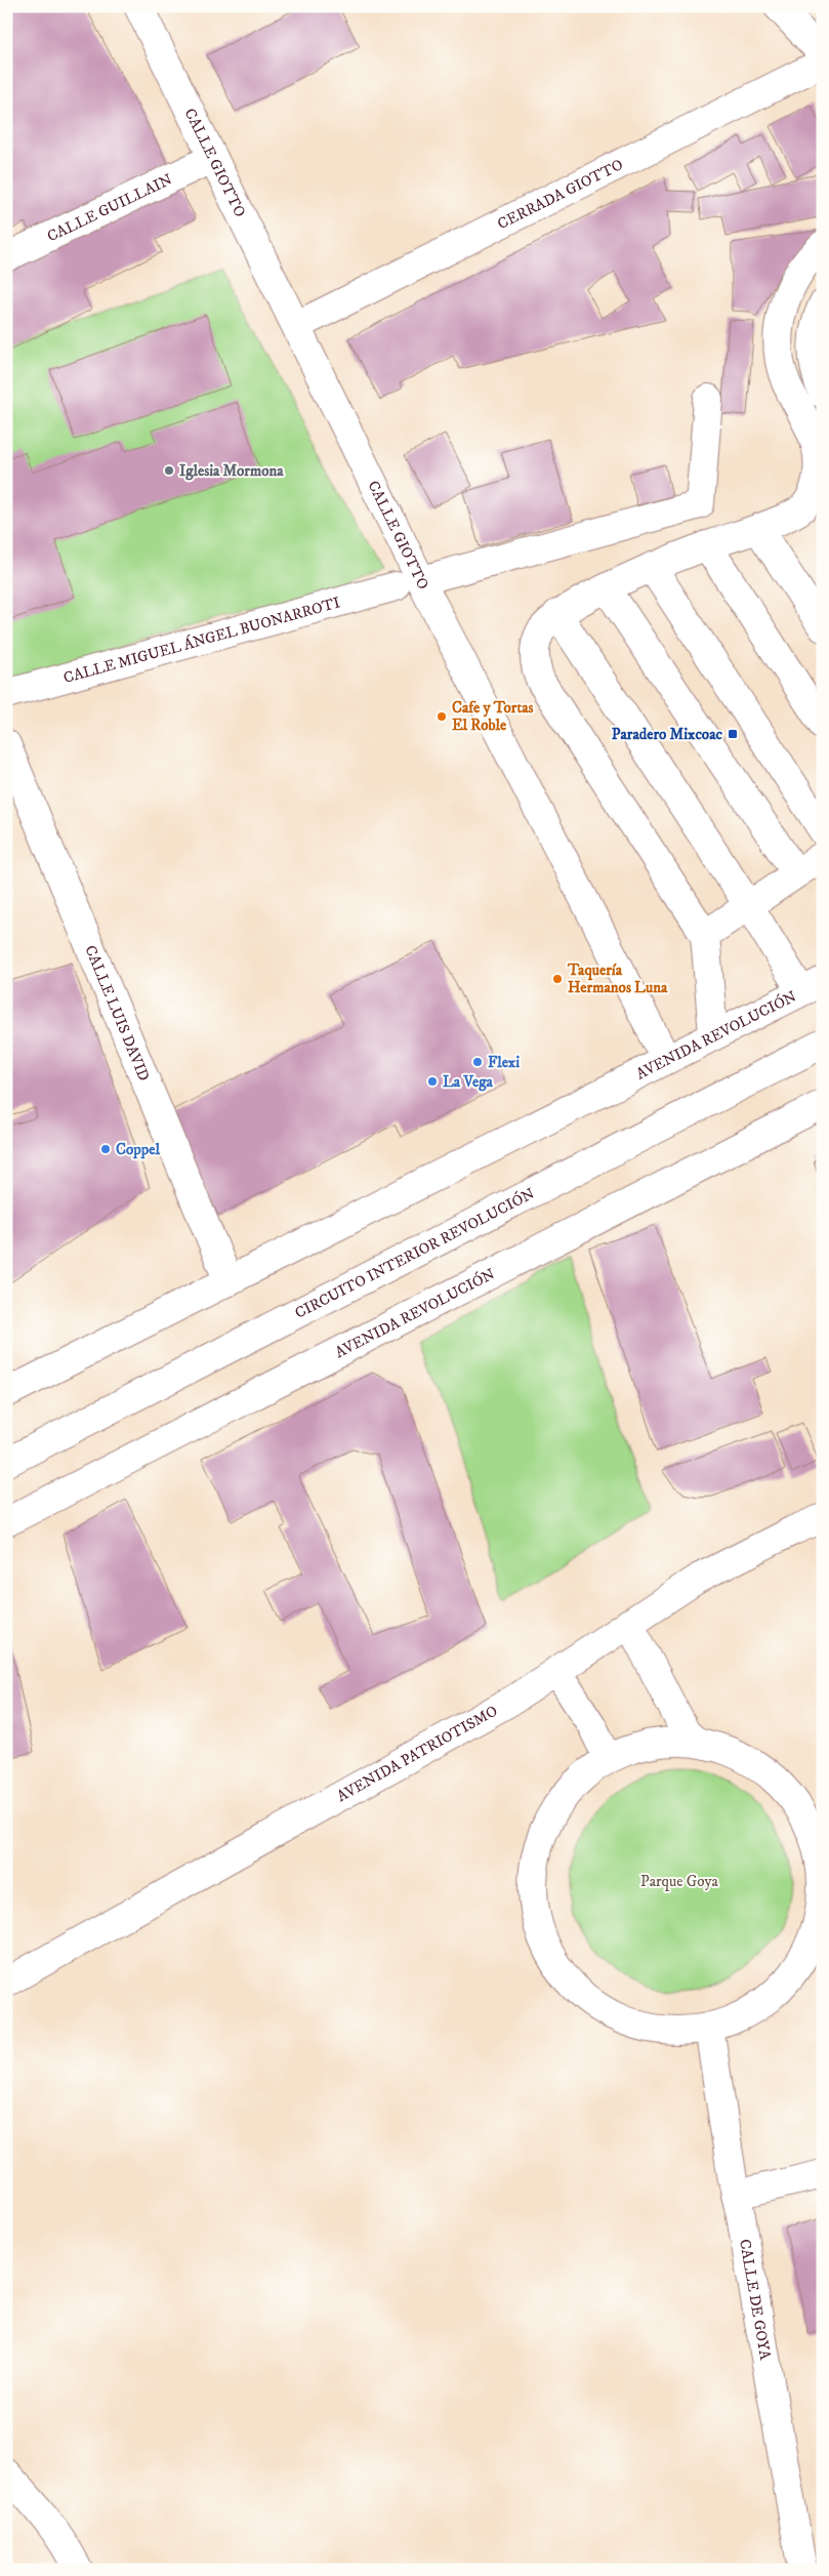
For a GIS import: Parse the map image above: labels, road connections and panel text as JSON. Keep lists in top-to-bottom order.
{
  "streets": {
    "main road": [
      "CALLE GIOTTO",
      "CERRADA GIOTTO",
      "CALLE GUILLAIN",
      "CALLE MIGUEL ÁNGEL BUONARROTI",
      "CALLE LUIS DAVID",
      "AVENIDA REVOLUCIÓN",
      "CIRCUITO INTERIOR REVOLUCIÓN",
      "AVENIDA PATRIOTISMO",
      "CALLE DE GOYA"
    ]
  },
  "crossings": [
    ["CALLE GIOTTO", "CERRADA GIOTTO"],
    ["CALLE GIOTTO", "CALLE GUILLAIN"],
    ["CALLE GIOTTO", "CALLE MIGUEL ÁNGEL BUONARROTI"],
    ["CALLE GIOTTO", "AVENIDA REVOLUCIÓN"],
    ["CALLE LUIS DAVID", "AVENIDA REVOLUCIÓN"]
  ],
  "parks": ["Parque Goya"],
  "places": {
    "other": [
      "Iglesia Mormona",
      "Cafe y Tortas El Roble",
      "Taquería Hermanos Luna",
      "Flexi",
      "La Vega",
      "Coppel"
    ],
    "transit": ["Paradero Mixcoac"]
  }
}
